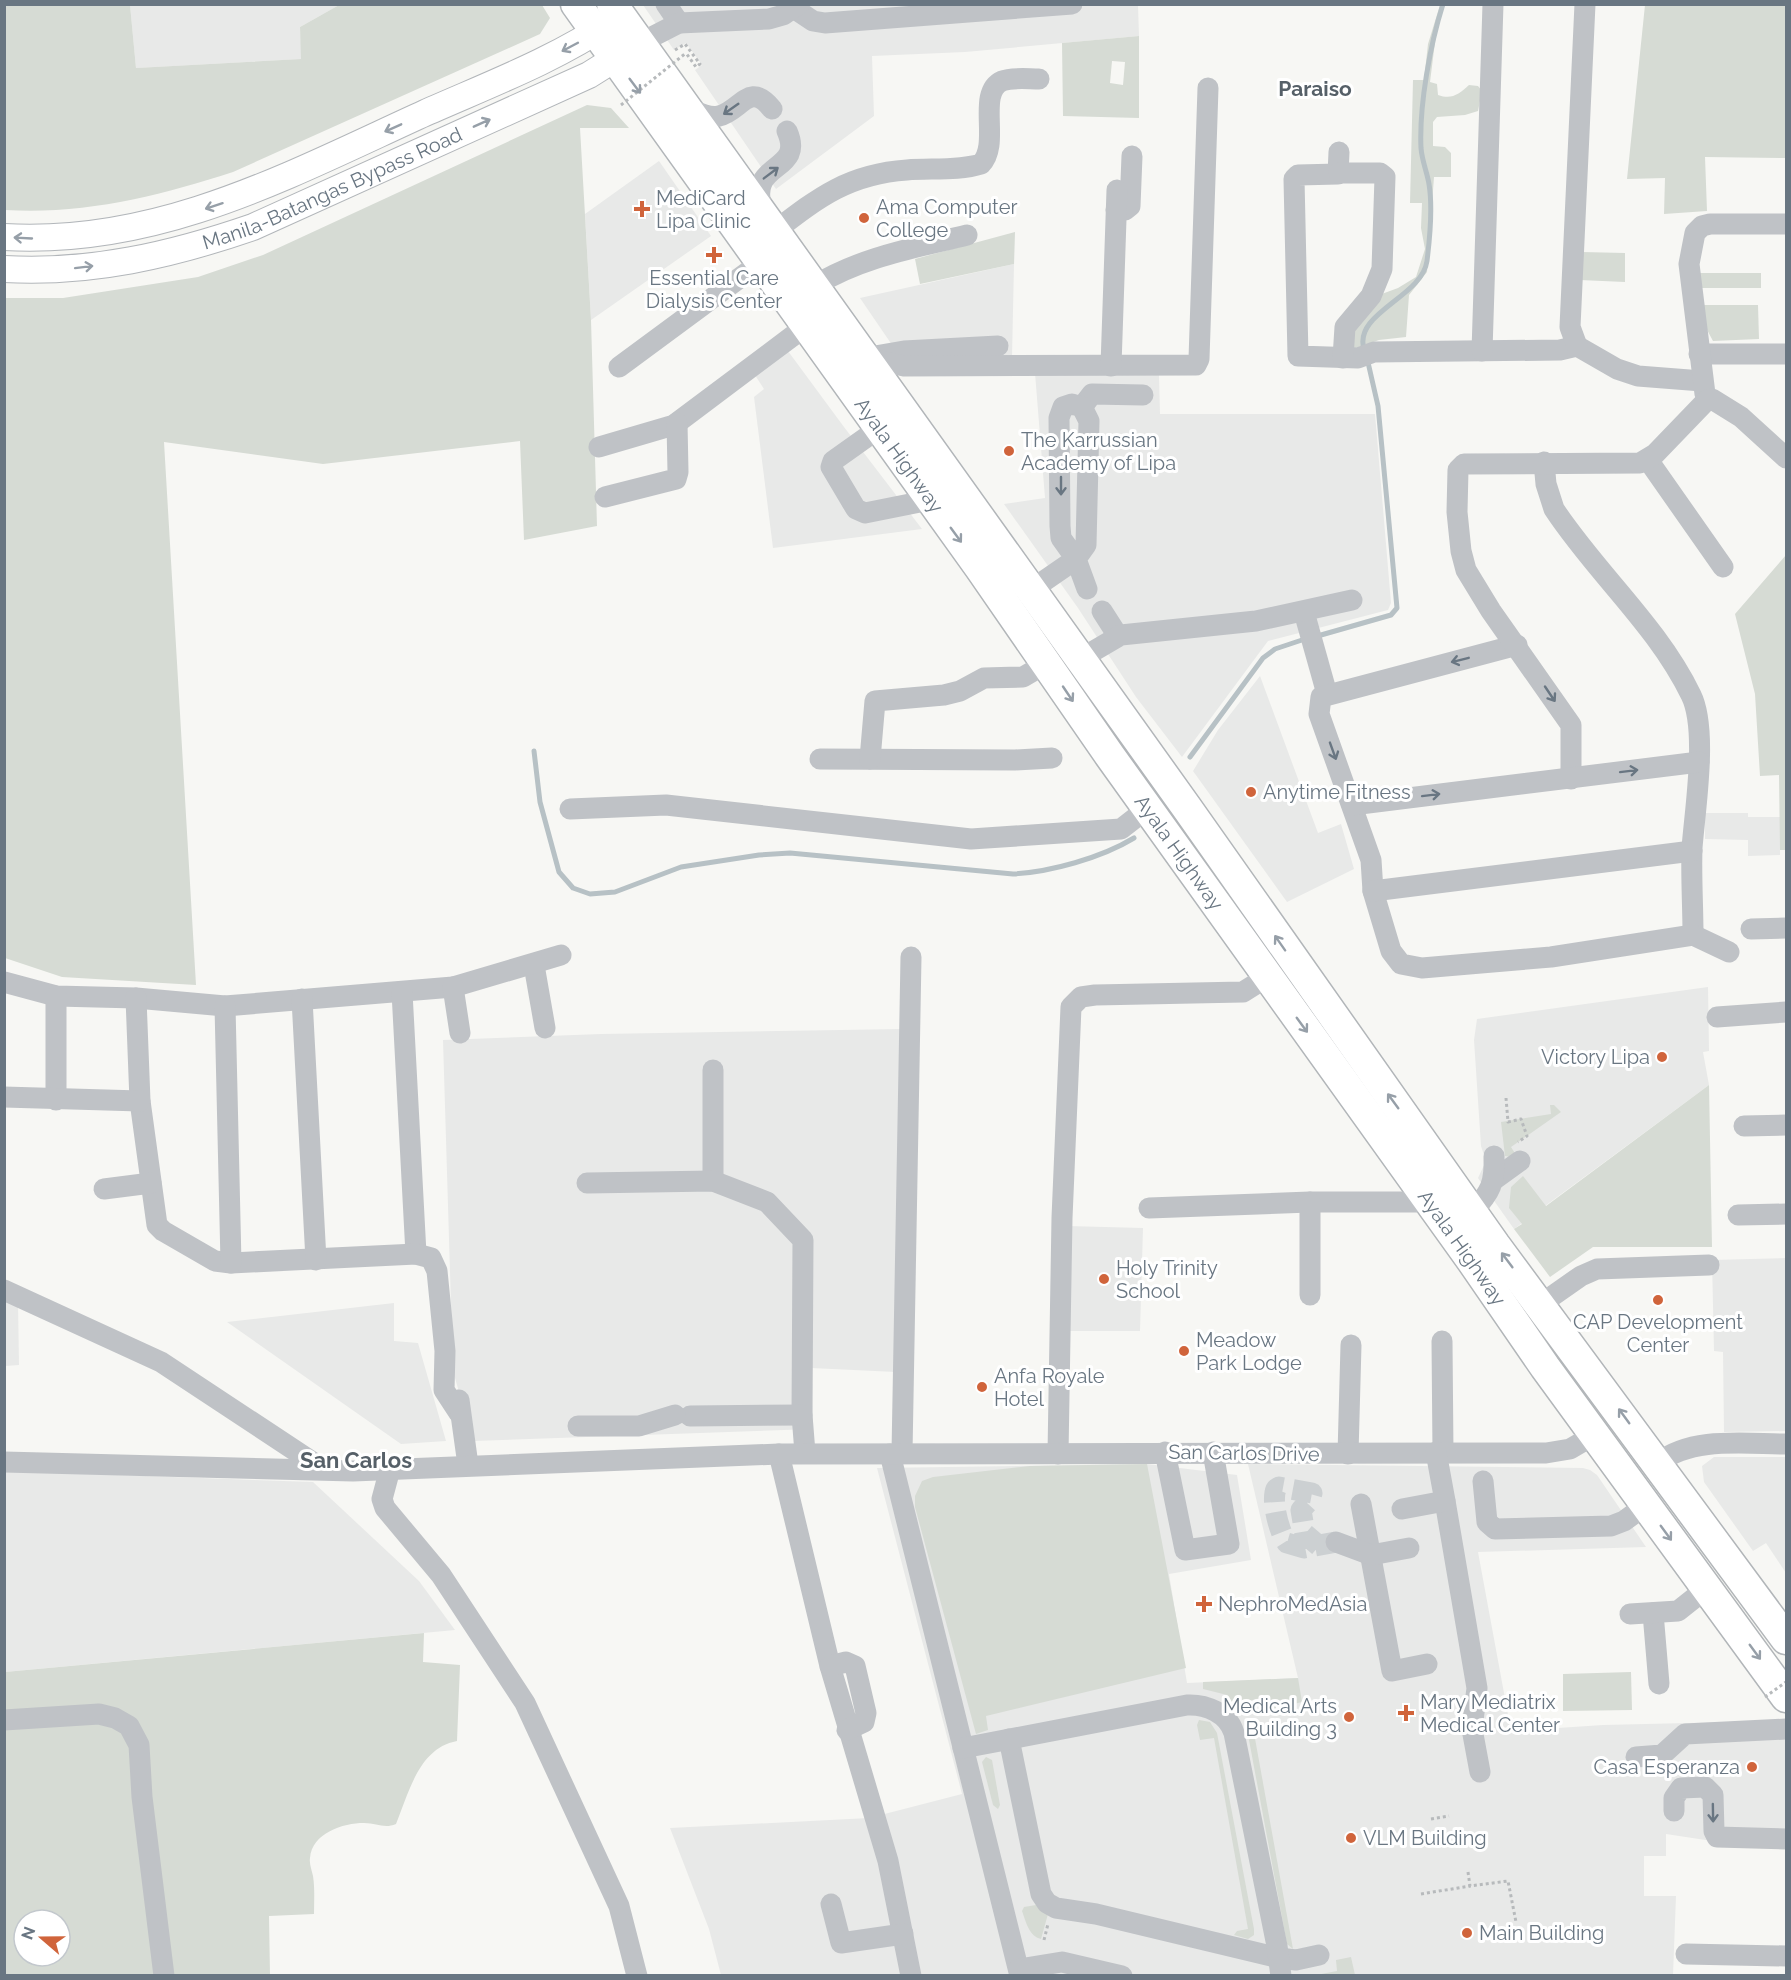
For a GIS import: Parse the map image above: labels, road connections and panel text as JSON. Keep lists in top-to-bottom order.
{
  "streets": {
    "highway": ["Ayala Highway"],
    "main road": ["Manila-Batangas Bypass Road"],
    "street": ["San Carlos Drive"]
  },
  "crossings": [
    ["Manila-Batangas Bypass Road", "Ayala Highway"],
    ["Ayala Highway", "San Carlos Drive"]
  ],
  "districts": ["Paraiso", "San Carlos"],
  "places": {
    "health": [
      "MediCard Lipa Clinic",
      "Essential Care Dialysis Center",
      "NephroMedAsia",
      "Mary Mediatrix Medical Center"
    ],
    "other": [
      "Ama Computer College",
      "The Karrussian Academy of Lipa",
      "Anytime Fitness",
      "Victory Lipa",
      "Holy Trinity School",
      "CAP Development Center",
      "Meadow Park Lodge",
      "Anfa Royale Hotel",
      "Medical Arts Building 3",
      "Casa Esperanza",
      "VLM Building",
      "Main Building"
    ]
  },
  "north": "left"
}
